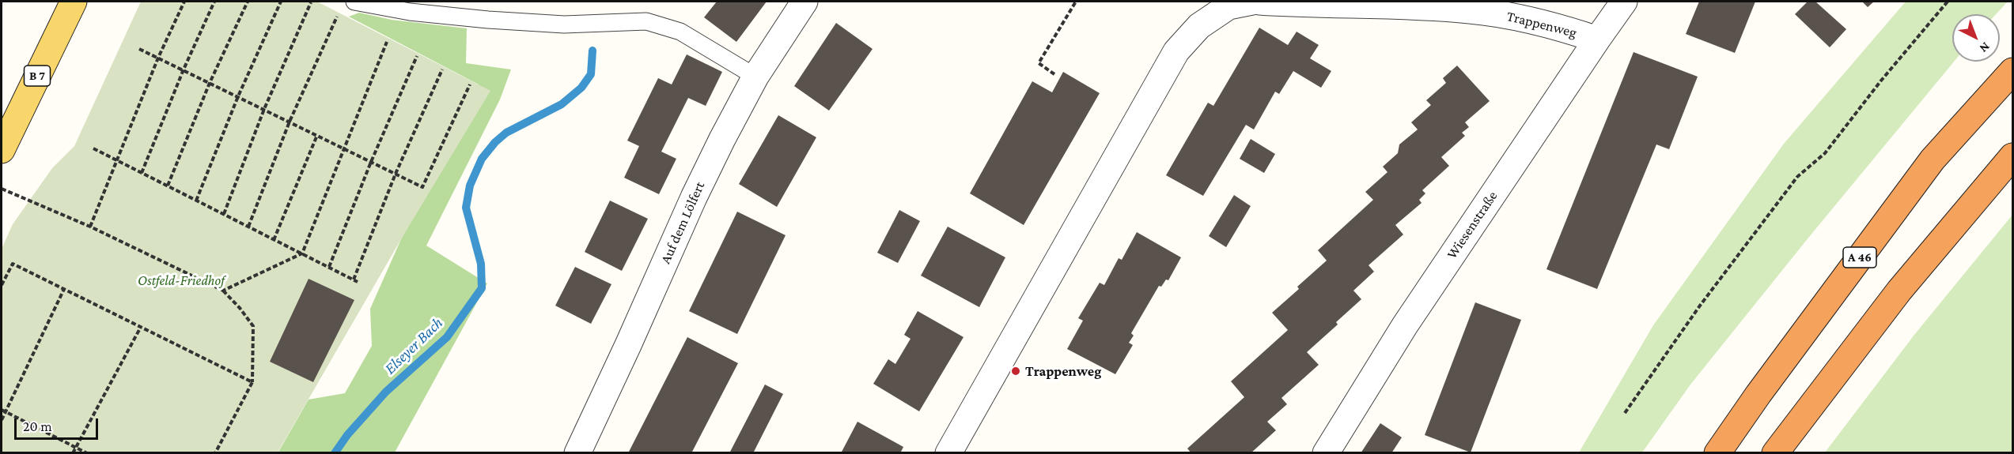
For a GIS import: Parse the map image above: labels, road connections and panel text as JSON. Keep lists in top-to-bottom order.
{
  "streets": {
    "highway": ["A 46"],
    "main road": ["B 7"],
    "street": ["Trappenweg", "Auf dem Lölfert", "Wiesenstraße"]
  },
  "crossings": [
    ["Trappenweg", "Wiesenstraße"]
  ],
  "water": ["Elseyer Bach"],
  "parks": ["Ostfeld-Friedhof"],
  "places": ["Trappenweg"],
  "scale_bar": "20 m",
  "north": "bottom right"
}
